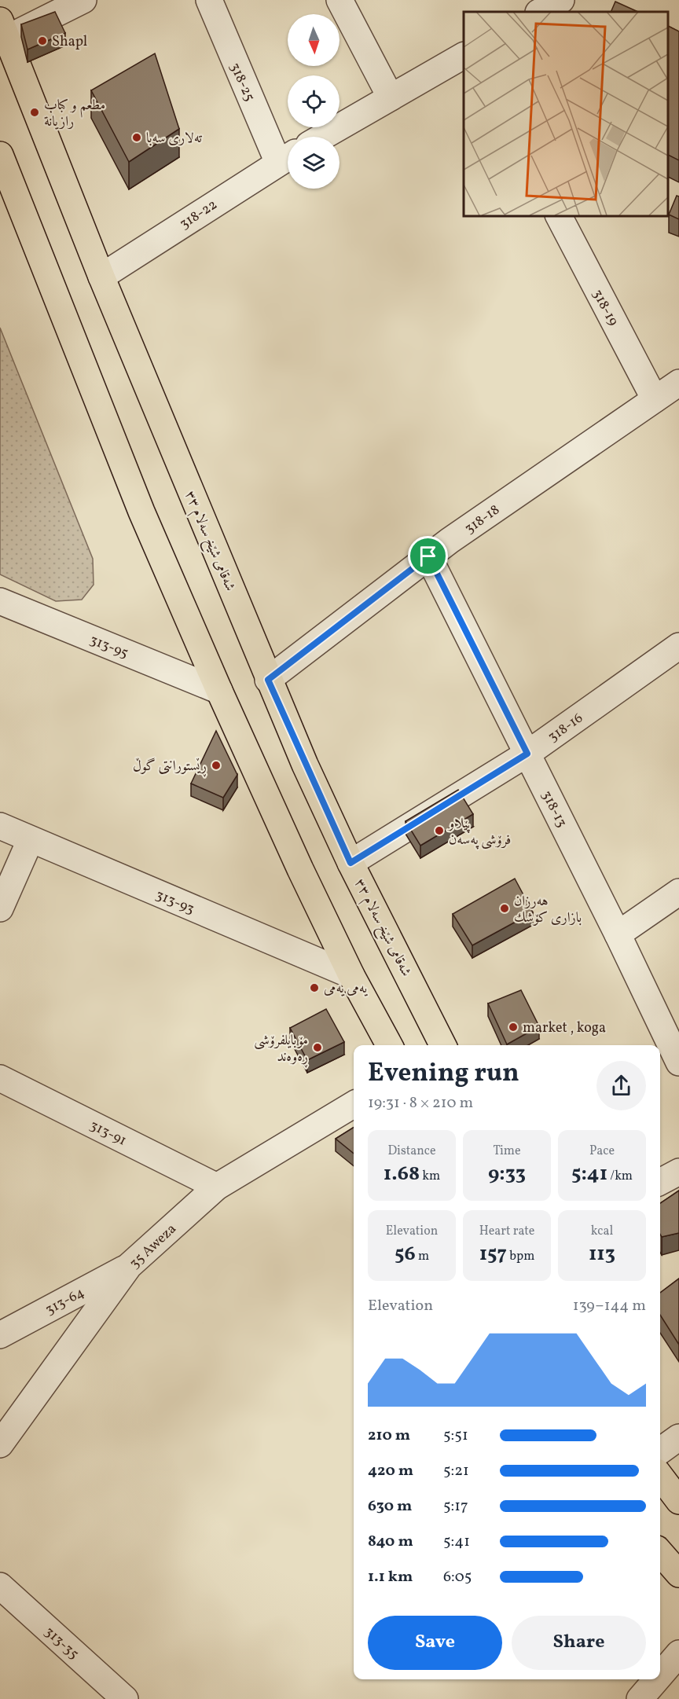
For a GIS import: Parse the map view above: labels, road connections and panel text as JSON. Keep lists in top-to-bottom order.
{
  "streets": {
    "main road": ["شەقامی شێخ سەلام ٣٣"],
    "street": [
      "318-25",
      "318-22",
      "318-19",
      "318-18",
      "313-95",
      "318-16",
      "318-13",
      "313-93",
      "313-91",
      "35 Aweza",
      "313-64",
      "313-35"
    ]
  },
  "crossings": [
    ["318-25", "318-22"],
    ["318-22", "شەقامی شێخ سەلام ٣٣"],
    ["318-19", "318-18"],
    ["318-18", "شەقامی شێخ سەلام ٣٣"],
    ["318-18", "318-13"],
    ["شەقامی شێخ سەلام ٣٣", "318-16"],
    ["318-16", "318-13"],
    ["313-91", "35 Aweza"],
    ["35 Aweza", "313-64"]
  ],
  "places": [
    "Shapl",
    "مطعم و كباب رازيانة",
    "تەلاری سەبا",
    "ڕێستورانتی گوڵ",
    "پێلاو فرۆشی پەسەن",
    "هەرزان بازاری کۆشك",
    "یەمی یەمی",
    "market , koga",
    "مۆبایلفرۆشی ڕەوەند"
  ],
  "north": "bottom",
  "page": {
    "heading": ["Evening run", "19:31 · 8 × 210 m"],
    "stats": [
      ["Distance", "1.68 km"],
      ["Time", "9:33"],
      ["Pace", "5:41 /km"],
      ["Elevation", "56 m"],
      ["Heart rate", "157 bpm"],
      ["kcal", "113"]
    ],
    "chart": ["Elevation", "139–144 m"],
    "list": [
      {
        "name": "210 m",
        "note": "5:51"
      },
      {
        "name": "420 m",
        "note": "5:21"
      },
      {
        "name": "630 m",
        "note": "5:17"
      },
      {
        "name": "840 m",
        "note": "5:41"
      },
      {
        "name": "1.1 km",
        "note": "6:05"
      }
    ],
    "buttons": ["Save", "Share"]
  }
}
